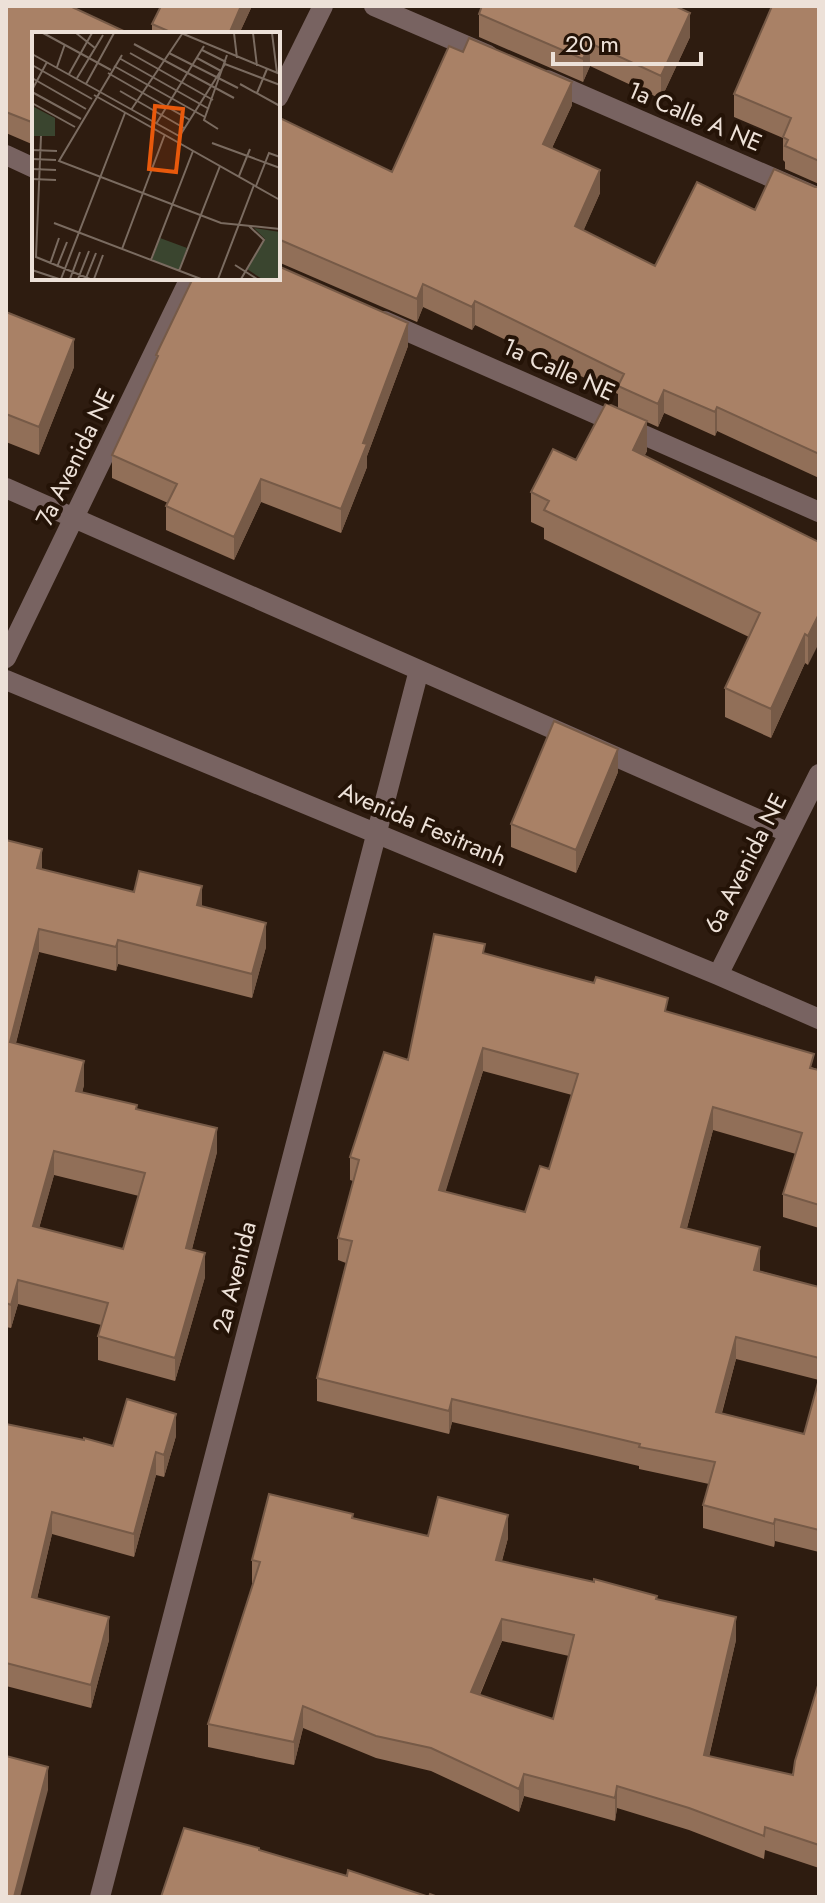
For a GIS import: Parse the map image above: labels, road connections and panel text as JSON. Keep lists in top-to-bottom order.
{
  "streets": {
    "street": [
      "1a Calle A NE",
      "1a Calle NE",
      "7a Avenida NE",
      "Avenida Fesitranh",
      "6a Avenida NE",
      "2a Avenida"
    ]
  },
  "crossings": [
    ["Avenida Fesitranh", "6a Avenida NE"],
    ["Avenida Fesitranh", "2a Avenida"]
  ],
  "scale_bar": "20 m"
}
